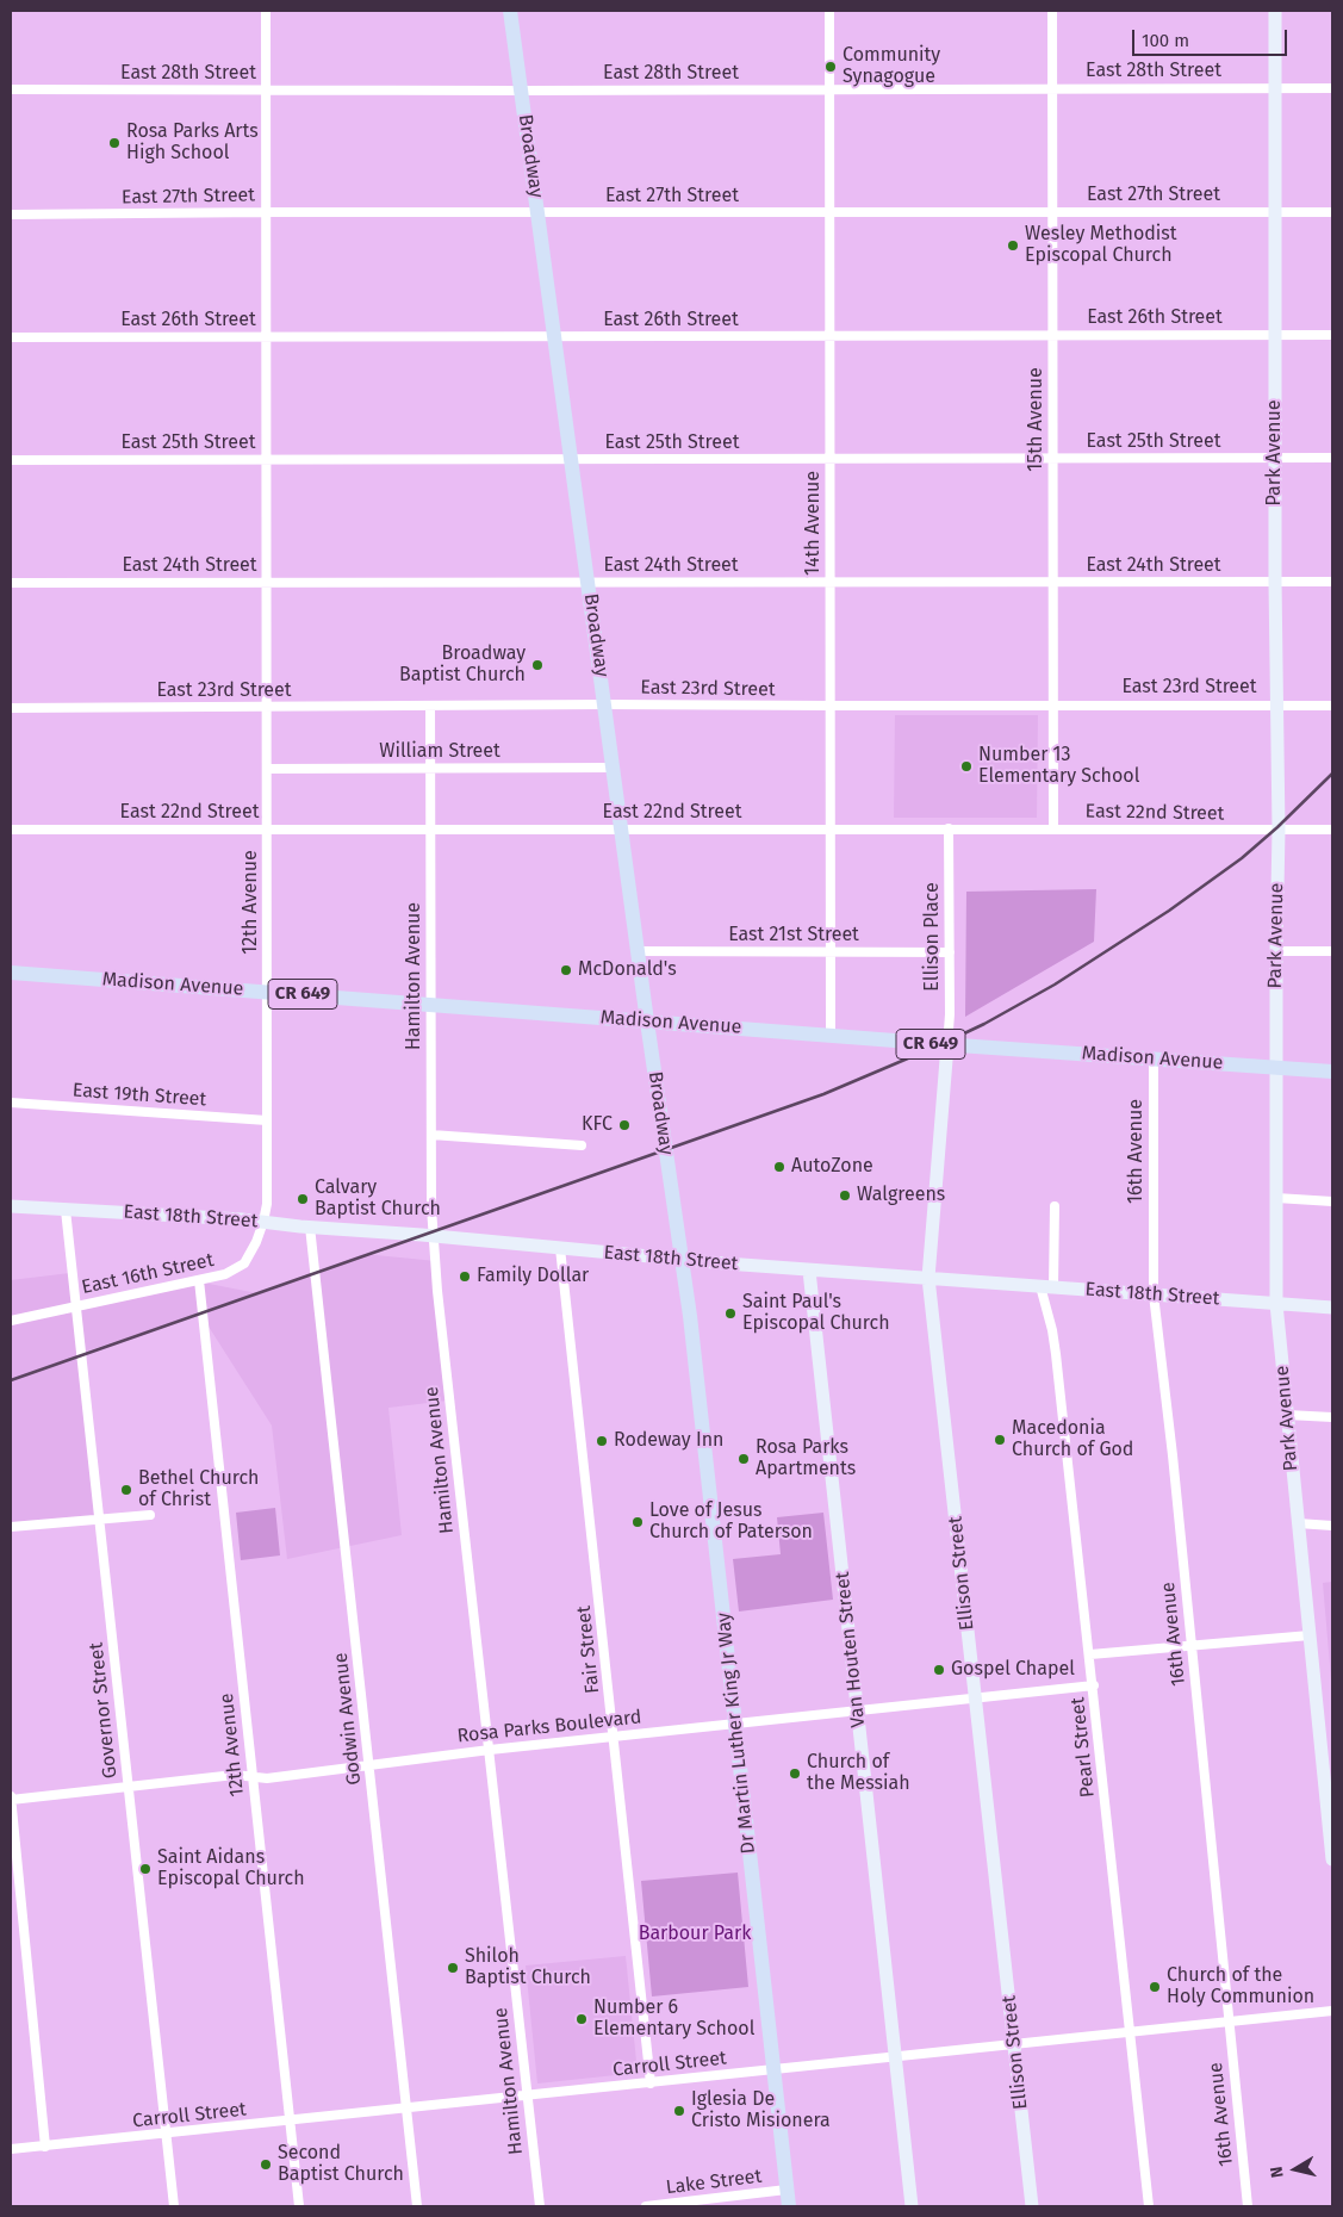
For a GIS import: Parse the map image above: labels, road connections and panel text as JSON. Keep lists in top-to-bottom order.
{
  "streets": {
    "main road": [
      "Broadway",
      "Madison Avenue",
      "CR 649",
      "Dr Martin Luther King Jr Way"
    ],
    "street": [
      "East 28th Street",
      "East 27th Street",
      "East 26th Street",
      "15th Avenue",
      "East 25th Street",
      "Park Avenue",
      "14th Avenue",
      "East 24th Street",
      "East 23rd Street",
      "William Street",
      "East 22nd Street",
      "12th Avenue",
      "East 21st Street",
      "Ellison Place",
      "Hamilton Avenue",
      "East 19th Street",
      "16th Avenue",
      "East 18th Street",
      "East 16th Street",
      "Ellison Street",
      "Fair Street",
      "Van Houten Street",
      "Governor Street",
      "Godwin Avenue",
      "Rosa Parks Boulevard",
      "Pearl Street",
      "Carroll Street",
      "Lake Street"
    ]
  },
  "crossings": [
    ["East 28th Street", "Broadway"],
    ["East 28th Street", "15th Avenue"],
    ["East 28th Street", "Park Avenue"],
    ["East 28th Street", "14th Avenue"],
    ["East 28th Street", "12th Avenue"],
    ["Broadway", "East 27th Street"],
    ["Broadway", "East 26th Street"],
    ["Broadway", "East 25th Street"],
    ["Broadway", "East 24th Street"],
    ["Broadway", "East 23rd Street"],
    ["Broadway", "William Street"],
    ["Broadway", "East 22nd Street"],
    ["Broadway", "East 21st Street"],
    ["Broadway", "Madison Avenue"],
    ["Broadway", "East 18th Street"],
    ["Broadway", "Dr Martin Luther King Jr Way"],
    ["East 27th Street", "15th Avenue"],
    ["East 27th Street", "Park Avenue"],
    ["East 27th Street", "14th Avenue"],
    ["East 27th Street", "12th Avenue"],
    ["East 26th Street", "15th Avenue"],
    ["East 26th Street", "Park Avenue"],
    ["East 26th Street", "14th Avenue"],
    ["East 26th Street", "12th Avenue"],
    ["15th Avenue", "East 25th Street"],
    ["15th Avenue", "East 24th Street"],
    ["15th Avenue", "East 23rd Street"],
    ["15th Avenue", "East 22nd Street"],
    ["East 25th Street", "Park Avenue"],
    ["East 25th Street", "14th Avenue"],
    ["East 25th Street", "12th Avenue"],
    ["Park Avenue", "East 24th Street"],
    ["Park Avenue", "East 23rd Street"],
    ["Park Avenue", "East 22nd Street"],
    ["Park Avenue", "Madison Avenue"],
    ["Park Avenue", "East 18th Street"],
    ["14th Avenue", "East 24th Street"],
    ["14th Avenue", "East 23rd Street"],
    ["14th Avenue", "East 22nd Street"],
    ["14th Avenue", "East 21st Street"],
    ["14th Avenue", "Madison Avenue"],
    ["East 24th Street", "12th Avenue"],
    ["East 23rd Street", "12th Avenue"],
    ["East 23rd Street", "Hamilton Avenue"],
    ["William Street", "12th Avenue"],
    ["William Street", "Hamilton Avenue"],
    ["East 22nd Street", "12th Avenue"],
    ["East 22nd Street", "Ellison Place"],
    ["East 22nd Street", "Hamilton Avenue"],
    ["12th Avenue", "Madison Avenue"],
    ["12th Avenue", "East 19th Street"],
    ["12th Avenue", "East 18th Street"],
    ["12th Avenue", "East 16th Street"],
    ["12th Avenue", "Rosa Parks Boulevard"],
    ["12th Avenue", "Carroll Street"],
    ["East 21st Street", "Ellison Place"],
    ["Ellison Place", "Madison Avenue"],
    ["Ellison Place", "Ellison Street"],
    ["Hamilton Avenue", "Madison Avenue"],
    ["Hamilton Avenue", "East 18th Street"],
    ["Hamilton Avenue", "Rosa Parks Boulevard"],
    ["Hamilton Avenue", "Carroll Street"],
    ["Madison Avenue", "16th Avenue"],
    ["Madison Avenue", "Ellison Street"],
    ["16th Avenue", "East 18th Street"],
    ["16th Avenue", "Carroll Street"],
    ["East 18th Street", "East 16th Street"],
    ["East 18th Street", "Ellison Street"],
    ["East 18th Street", "Fair Street"],
    ["East 18th Street", "Van Houten Street"],
    ["East 18th Street", "Governor Street"],
    ["East 18th Street", "Godwin Avenue"],
    ["East 18th Street", "Dr Martin Luther King Jr Way"],
    ["East 18th Street", "Pearl Street"],
    ["East 16th Street", "Governor Street"],
    ["Ellison Street", "Rosa Parks Boulevard"],
    ["Ellison Street", "Carroll Street"],
    ["Fair Street", "Rosa Parks Boulevard"],
    ["Fair Street", "Carroll Street"],
    ["Van Houten Street", "Rosa Parks Boulevard"],
    ["Van Houten Street", "Carroll Street"],
    ["Governor Street", "Rosa Parks Boulevard"],
    ["Governor Street", "Carroll Street"],
    ["Godwin Avenue", "Rosa Parks Boulevard"],
    ["Godwin Avenue", "Carroll Street"],
    ["Rosa Parks Boulevard", "Dr Martin Luther King Jr Way"],
    ["Rosa Parks Boulevard", "Pearl Street"],
    ["Dr Martin Luther King Jr Way", "Carroll Street"],
    ["Dr Martin Luther King Jr Way", "Lake Street"],
    ["Pearl Street", "Carroll Street"]
  ],
  "parks": ["Barbour Park"],
  "places": [
    "Community Synagogue",
    "Rosa Parks Arts High School",
    "Wesley Methodist Episcopal Church",
    "Broadway Baptist Church",
    "Number 13 Elementary School",
    "McDonald's",
    "KFC",
    "AutoZone",
    "Walgreens",
    "Calvary Baptist Church",
    "Family Dollar",
    "Saint Paul's Episcopal Church",
    "Macedonia Church of God",
    "Rodeway Inn",
    "Rosa Parks Apartments",
    "Bethel Church of Christ",
    "Love of Jesus Church of Paterson",
    "Gospel Chapel",
    "Church of the Messiah",
    "Saint Aidans Episcopal Church",
    "Shiloh Baptist Church",
    "Church of the Holy Communion",
    "Number 6 Elementary School",
    "Iglesia De Cristo Misionera",
    "Second Baptist Church"
  ],
  "scale_bar": "100 m",
  "north": "left"
}
